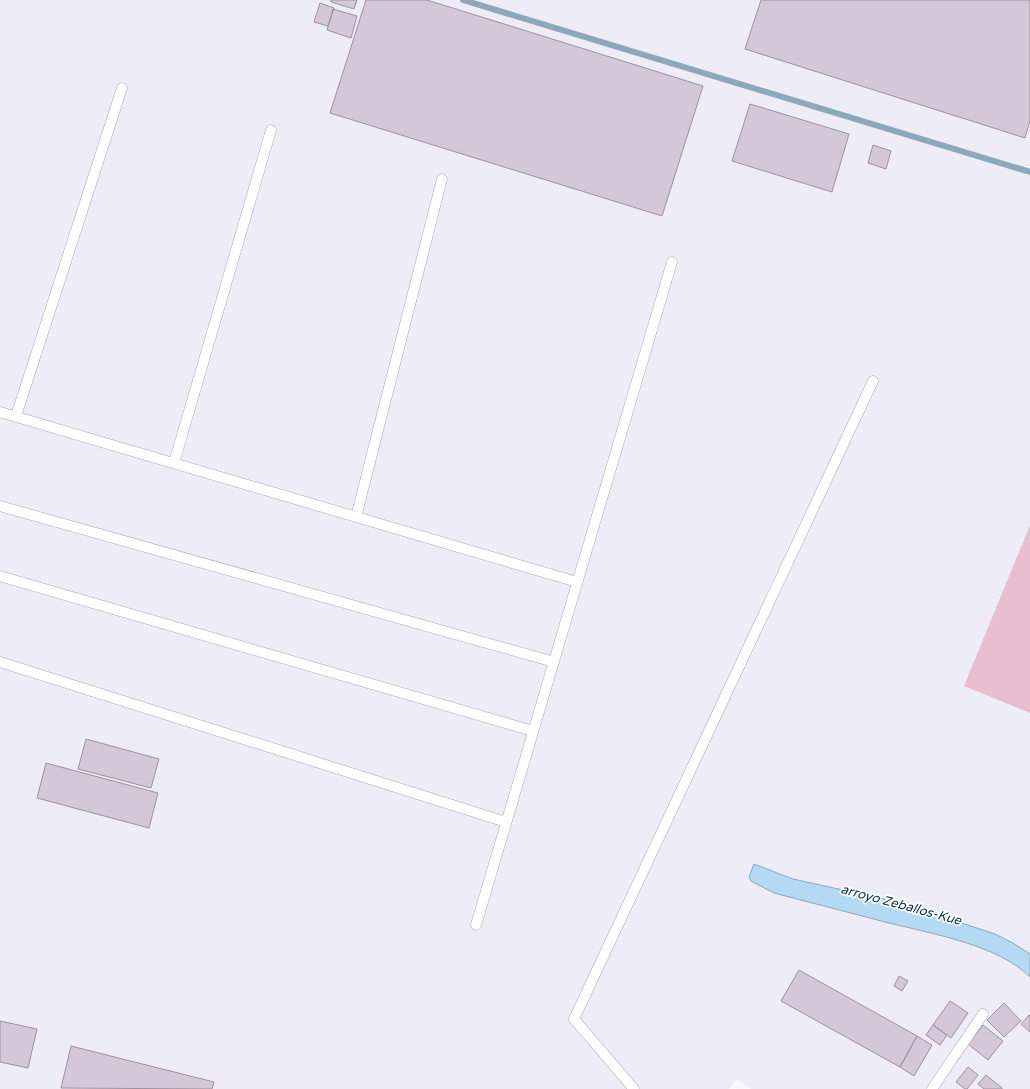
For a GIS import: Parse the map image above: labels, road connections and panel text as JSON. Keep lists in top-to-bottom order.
{
  "water": ["arroyo Zeballos-Kue"]
}
